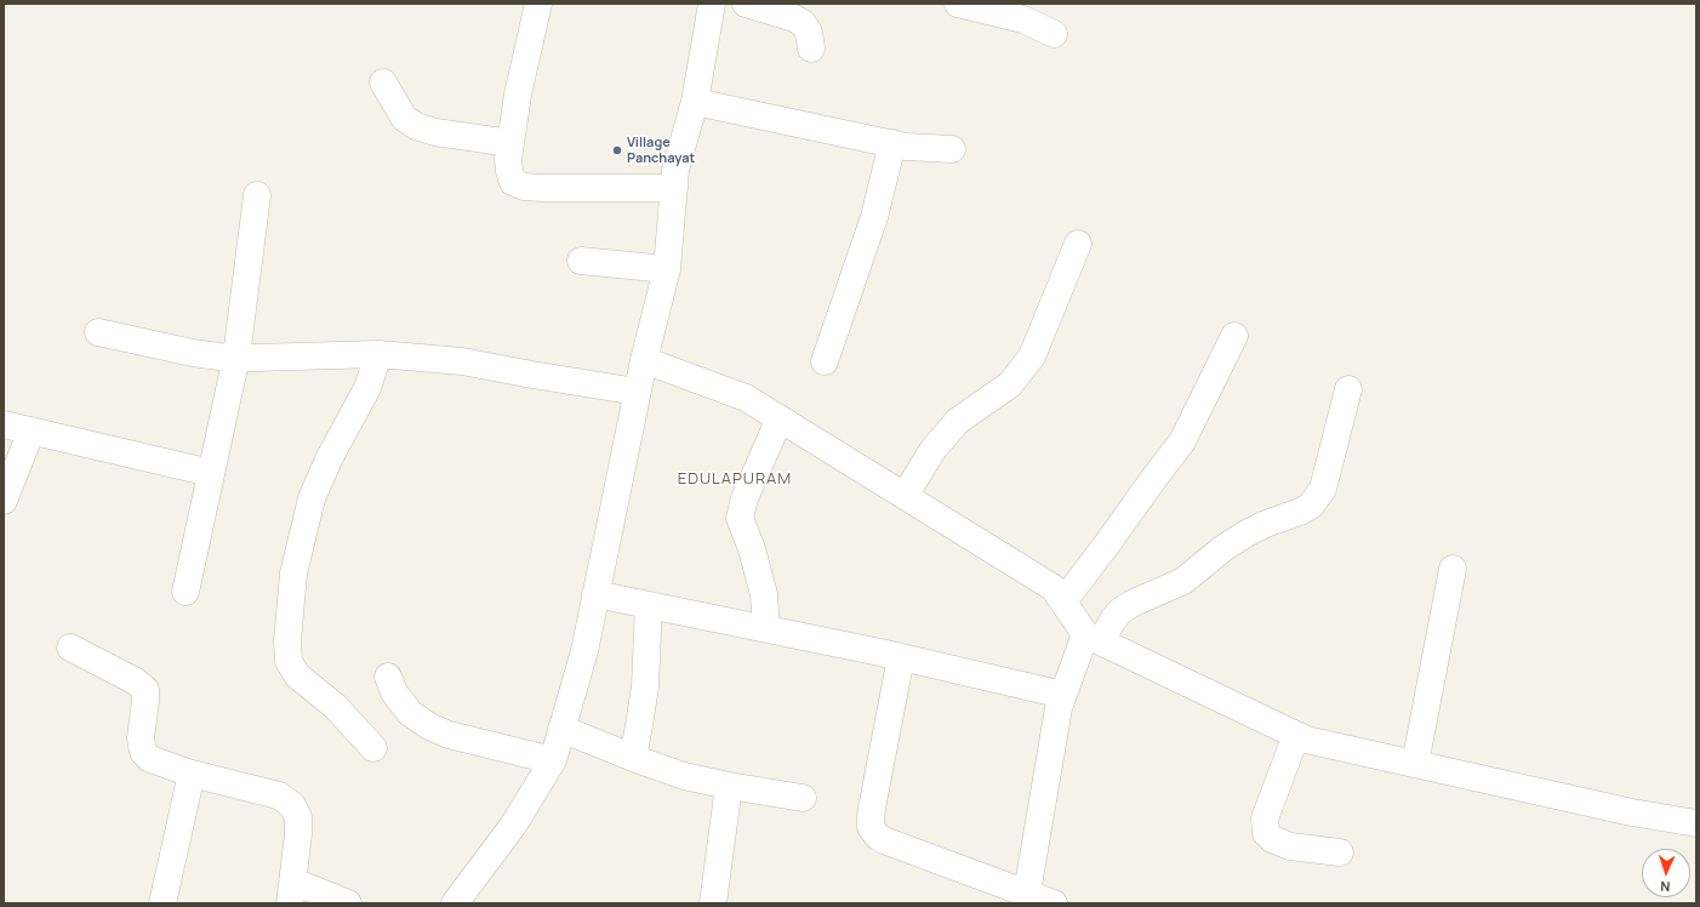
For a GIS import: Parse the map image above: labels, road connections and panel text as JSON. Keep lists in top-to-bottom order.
{
  "districts": ["EDULAPURAM"],
  "places": ["Village Panchayat"],
  "north": "bottom"
}
